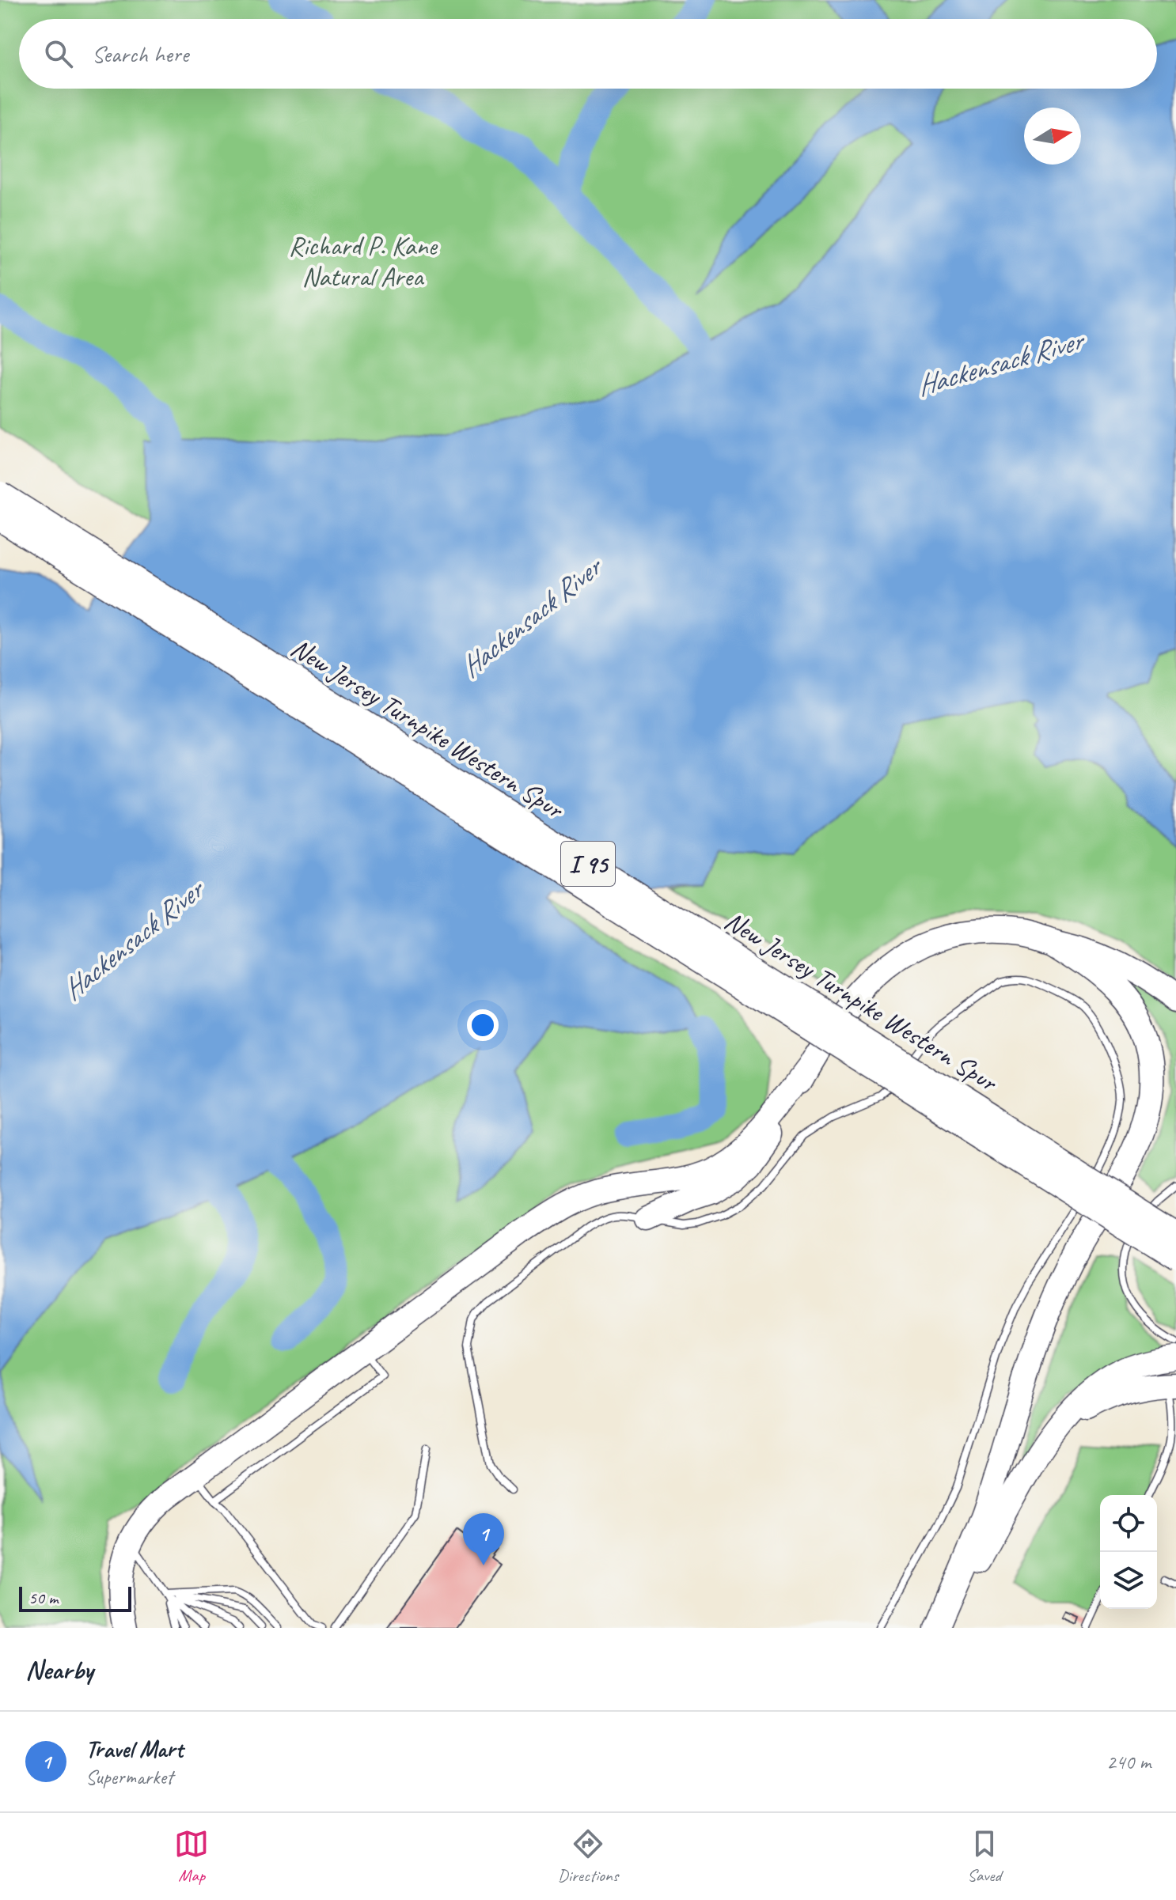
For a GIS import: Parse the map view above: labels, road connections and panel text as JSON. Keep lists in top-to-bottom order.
{
  "streets": {
    "highway": ["New Jersey Turnpike Western Spur", "I 95"]
  },
  "water": ["Hackensack River"],
  "parks": ["Richard P. Kane Natural Area"],
  "scale_bar": "50 m",
  "north": "right",
  "page": {
    "search": "Search here",
    "pins": "1",
    "scale": "50 m",
    "heading": "Nearby",
    "list": [
      {
        "mark": "1",
        "name": "Travel Mart",
        "note": "Supermarket",
        "value": "240 m"
      }
    ],
    "nav": ["Map", "Directions", "Saved"]
  }
}
